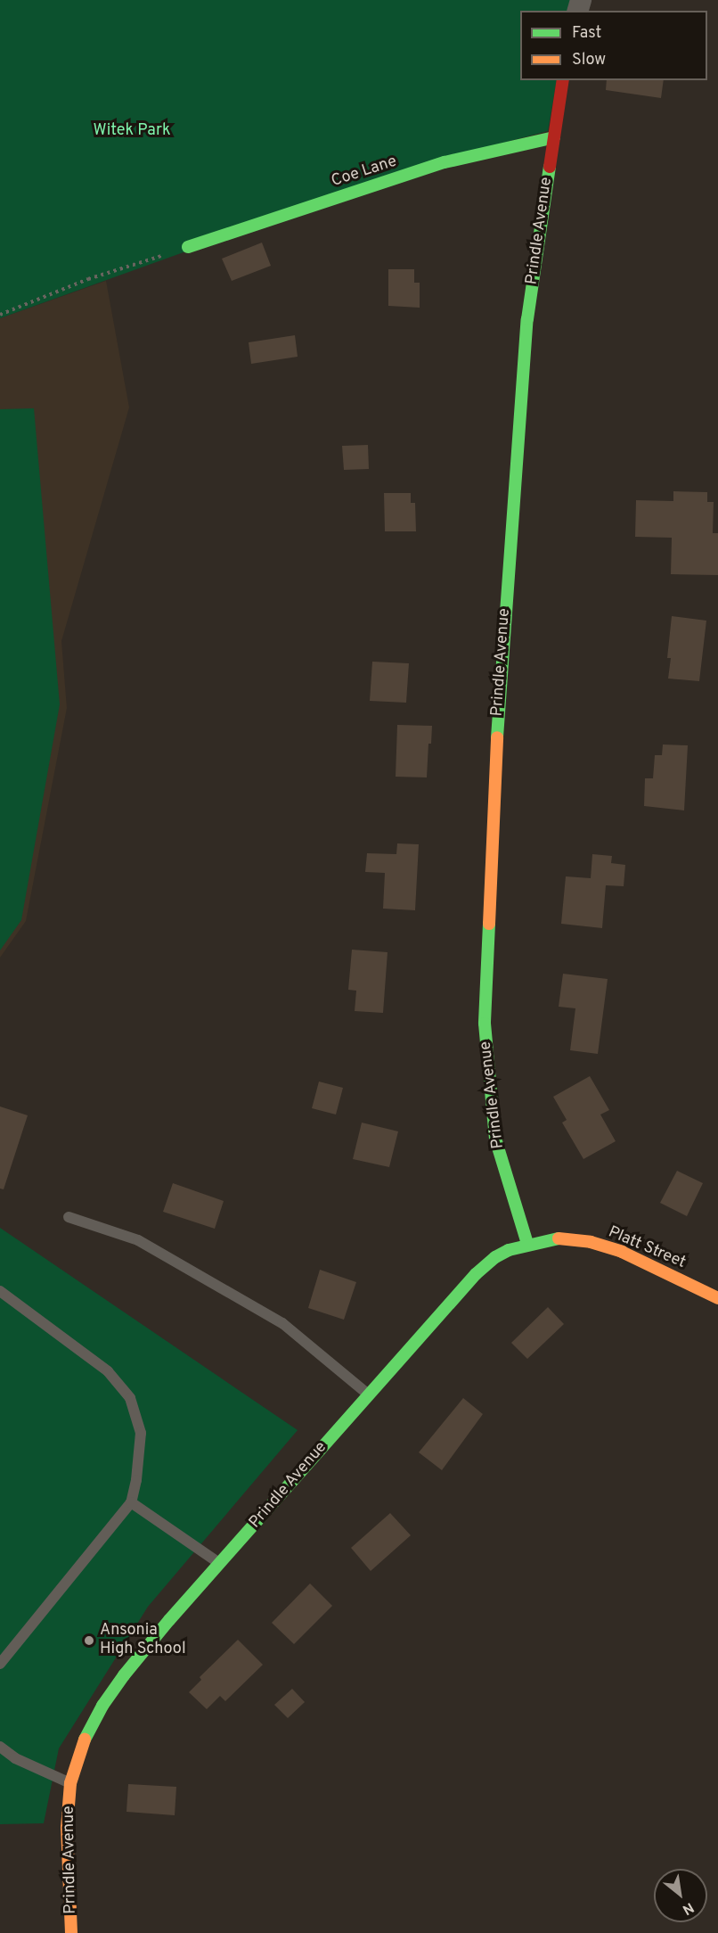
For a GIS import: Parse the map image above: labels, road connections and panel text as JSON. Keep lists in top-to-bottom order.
{
  "streets": {
    "street": ["Coe Lane", "Prindle Avenue", "Platt Street"]
  },
  "crossings": [
    ["Coe Lane", "Prindle Avenue"],
    ["Prindle Avenue", "Platt Street"]
  ],
  "parks": ["Witek Park"],
  "places": ["Ansonia High School"],
  "legend": ["Fast", "Slow"],
  "north": "bottom right"
}
